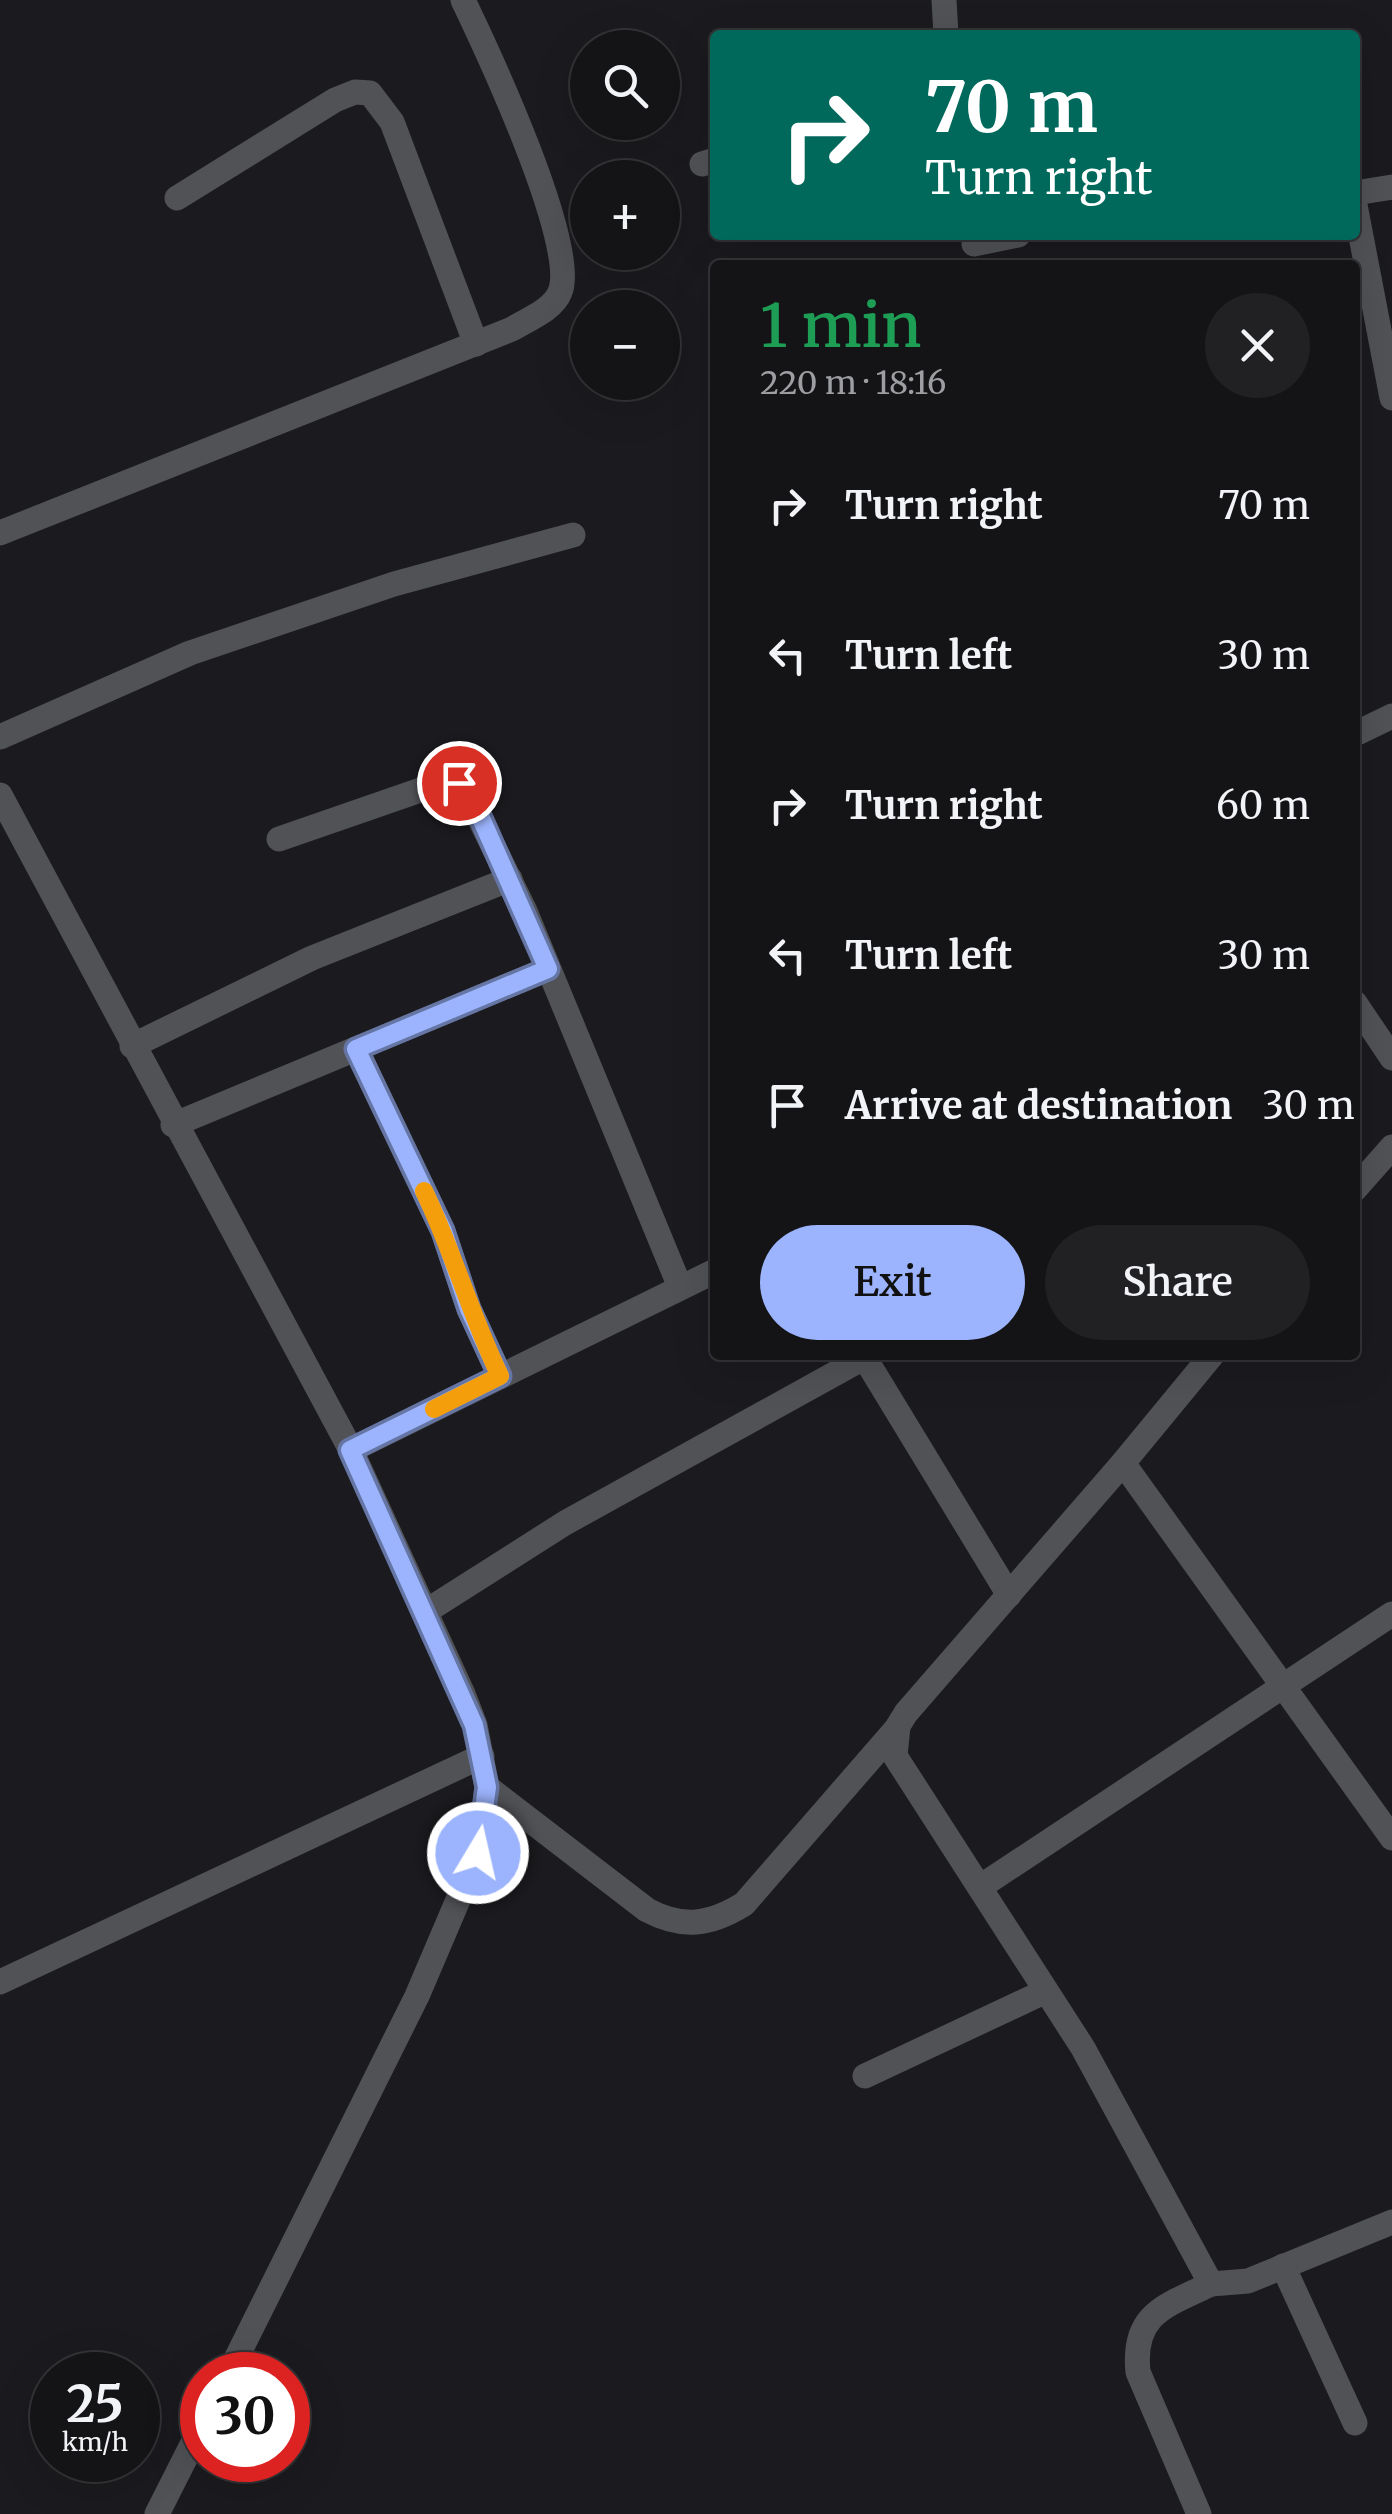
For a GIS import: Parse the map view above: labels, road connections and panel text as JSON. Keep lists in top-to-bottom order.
{
  "page": {
    "map_buttons": ["+", "−"],
    "turn": ["70 m", "Turn right"],
    "heading": ["1 min", "220 m · 18:16"],
    "list": [
      {
        "name": "Turn right",
        "value": "70 m"
      },
      {
        "name": "Turn left",
        "value": "30 m"
      },
      {
        "name": "Turn right",
        "value": "60 m"
      },
      {
        "name": "Turn left",
        "value": "30 m"
      },
      {
        "name": "Arrive at destination",
        "value": "30 m"
      }
    ],
    "buttons": ["Exit", "Share"],
    "speed": "25 km/h",
    "limit": "30"
  }
}
